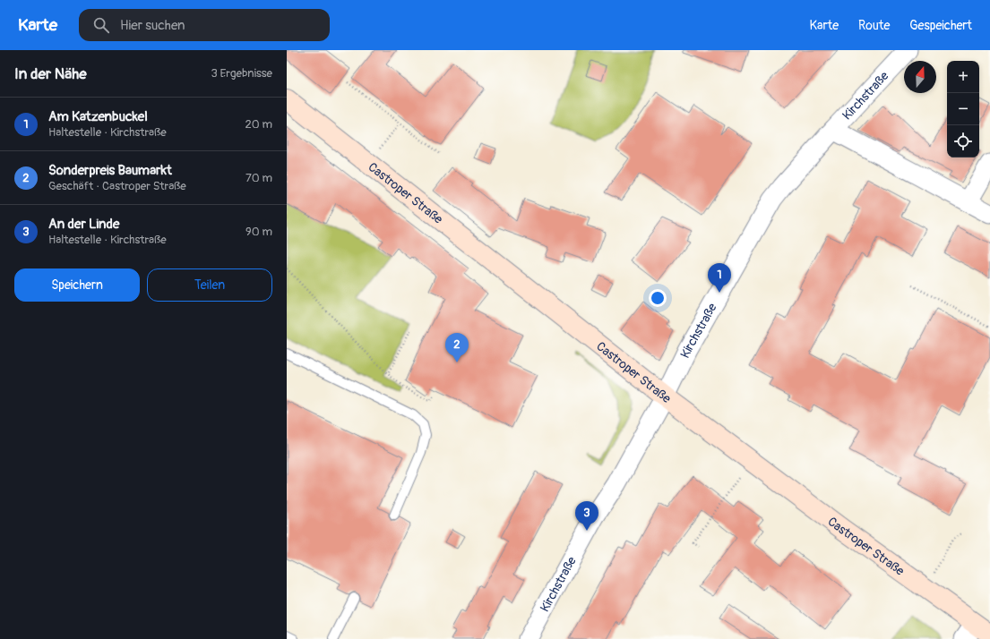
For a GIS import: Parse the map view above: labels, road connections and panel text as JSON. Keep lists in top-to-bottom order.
{
  "streets": {
    "main road": ["Castroper Straße"],
    "street": ["Kirchstraße"]
  },
  "crossings": [
    ["Kirchstraße", "Castroper Straße"]
  ],
  "north": "top",
  "page": {
    "header": "Karte",
    "search": "Hier suchen",
    "nav": ["Karte", "Route", "Gespeichert"],
    "heading": ["In der Nähe", "3 Ergebnisse"],
    "map_buttons": ["+", "−"],
    "list": [
      {
        "mark": "1",
        "name": "Am Katzenbuckel",
        "note": "Haltestelle · Kirchstraße",
        "value": "20 m"
      },
      {
        "mark": "2",
        "name": "Sonderpreis Baumarkt",
        "note": "Geschäft · Castroper Straße",
        "value": "70 m"
      },
      {
        "mark": "3",
        "name": "An der Linde",
        "note": "Haltestelle · Kirchstraße",
        "value": "90 m"
      }
    ],
    "buttons": ["Speichern", "Teilen"],
    "pins": ["1", "2", "3"]
  }
}
